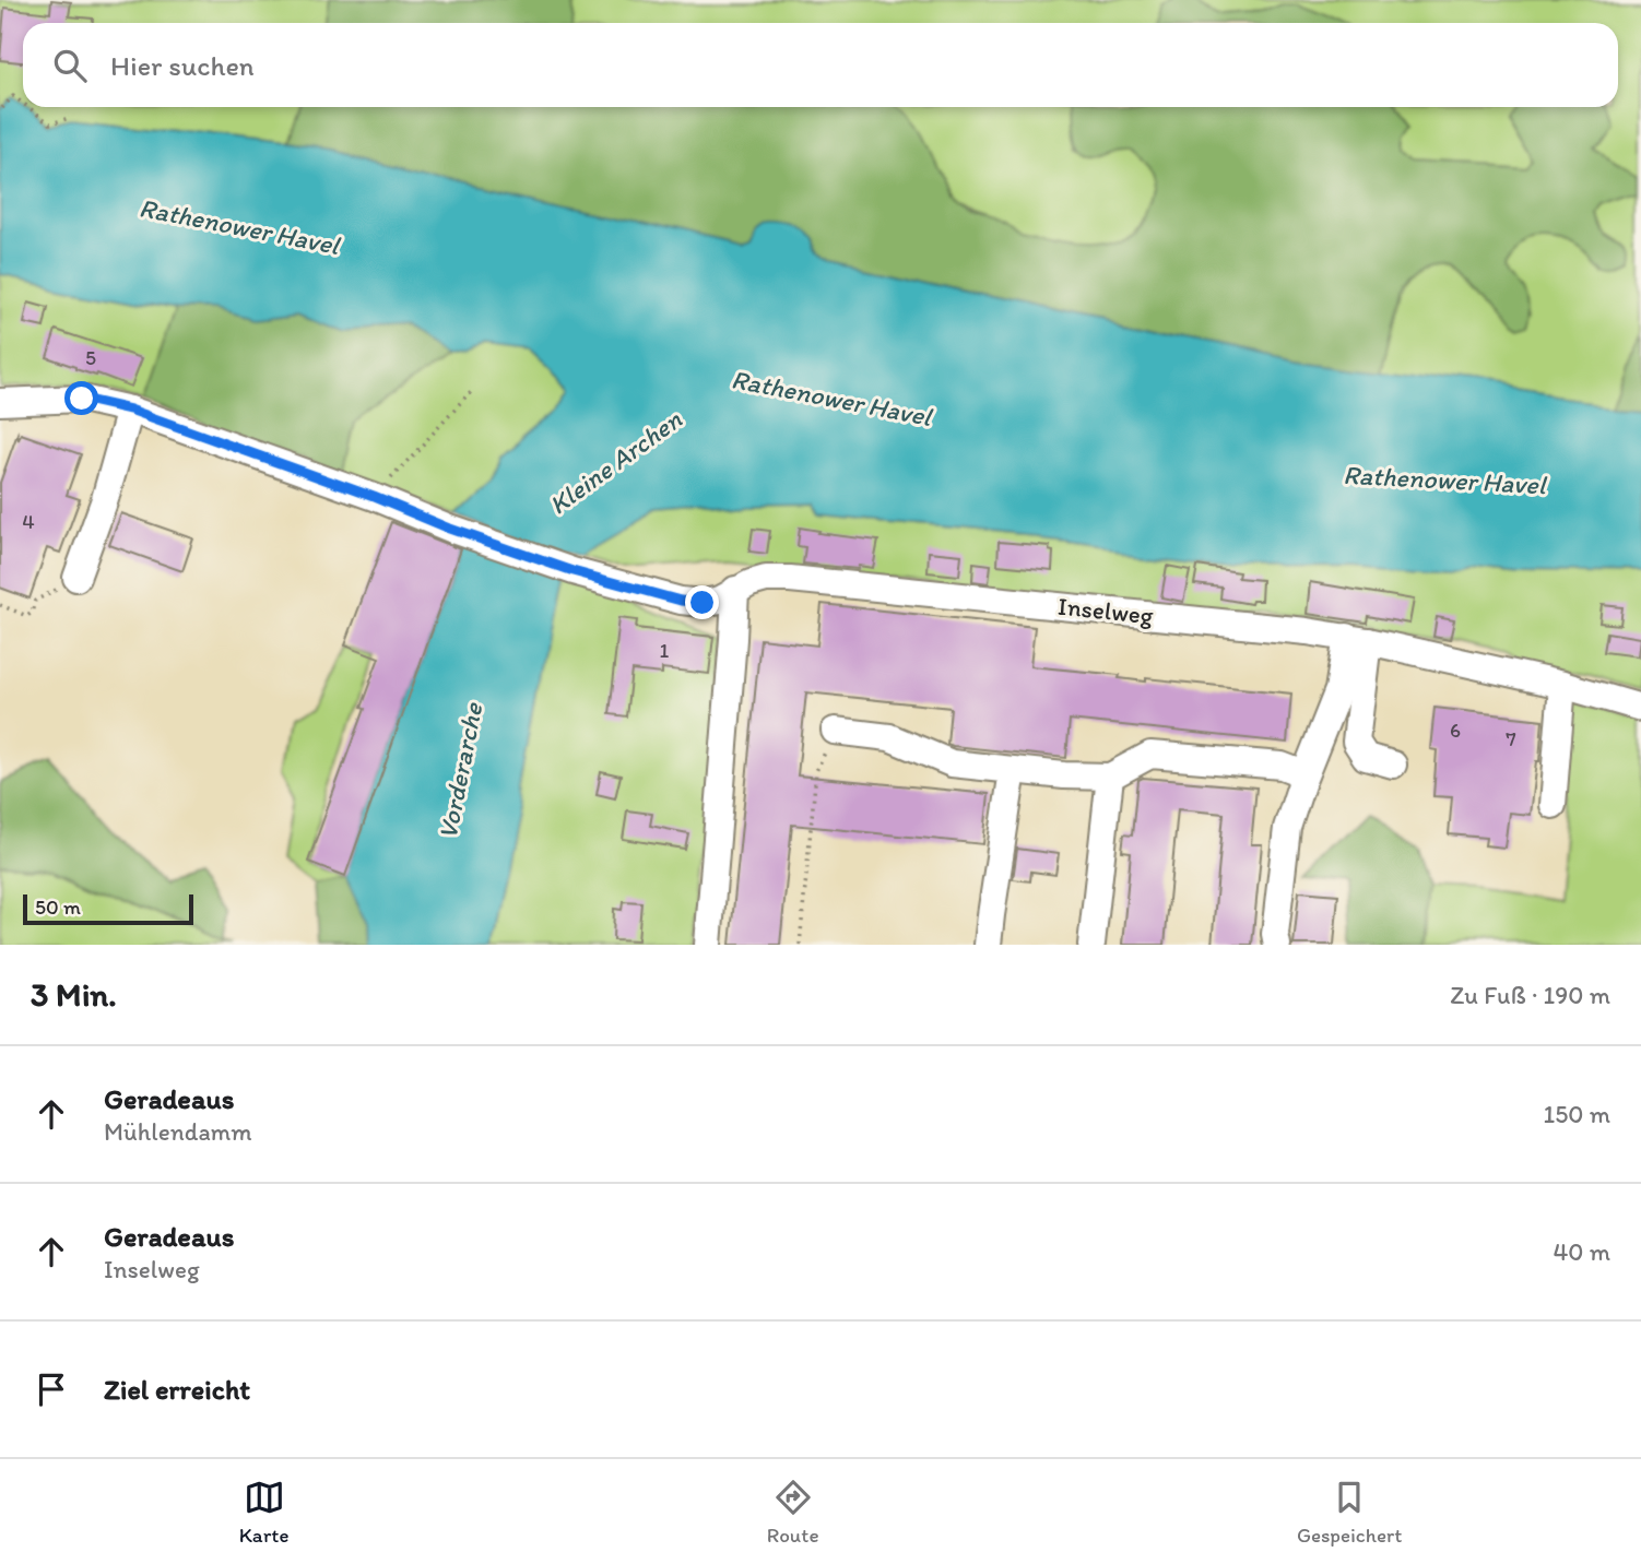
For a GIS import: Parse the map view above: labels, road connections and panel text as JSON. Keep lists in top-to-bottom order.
{
  "streets": {
    "street": ["Inselweg"]
  },
  "water": ["Rathenower Havel", "Kleine Archen", "Vorderarche"],
  "house_numbers": [
    "5",
    "4",
    "1",
    "6",
    "7"
  ],
  "scale_bar": "50 m",
  "page": {
    "search": "Hier suchen",
    "scale": "50 m",
    "heading": ["3 Min.", "Zu Fuß · 190 m"],
    "list": [
      ["Geradeaus", "Mühlendamm", "150 m"],
      ["Geradeaus", "Inselweg", "40 m"],
      "Ziel erreicht"
    ],
    "nav": ["Karte", "Route", "Gespeichert"]
  }
}
